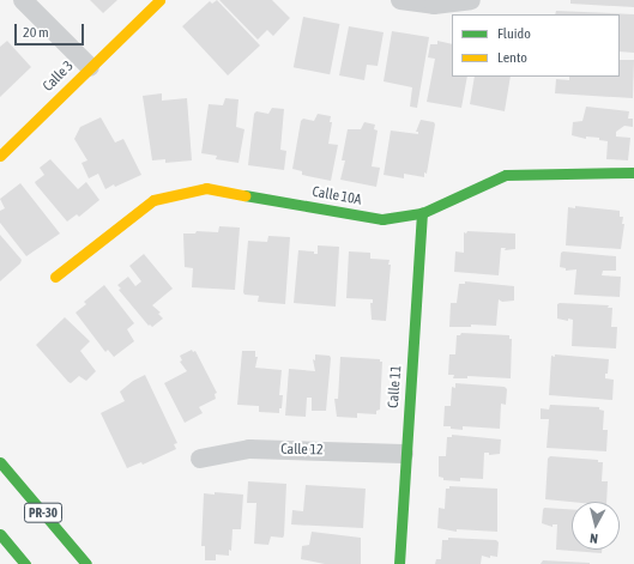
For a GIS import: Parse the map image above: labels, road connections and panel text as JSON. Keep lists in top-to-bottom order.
{
  "streets": {
    "main road": [
      "Calle 3",
      "Calle 10A",
      "Calle 11",
      "PR-30"
    ],
    "street": ["Calle 12"]
  },
  "crossings": [
    ["Calle 10A", "Calle 11"],
    ["Calle 11", "Calle 12"]
  ],
  "legend": ["Fluido", "Lento"],
  "scale_bar": "20 m",
  "north": "bottom"
}
